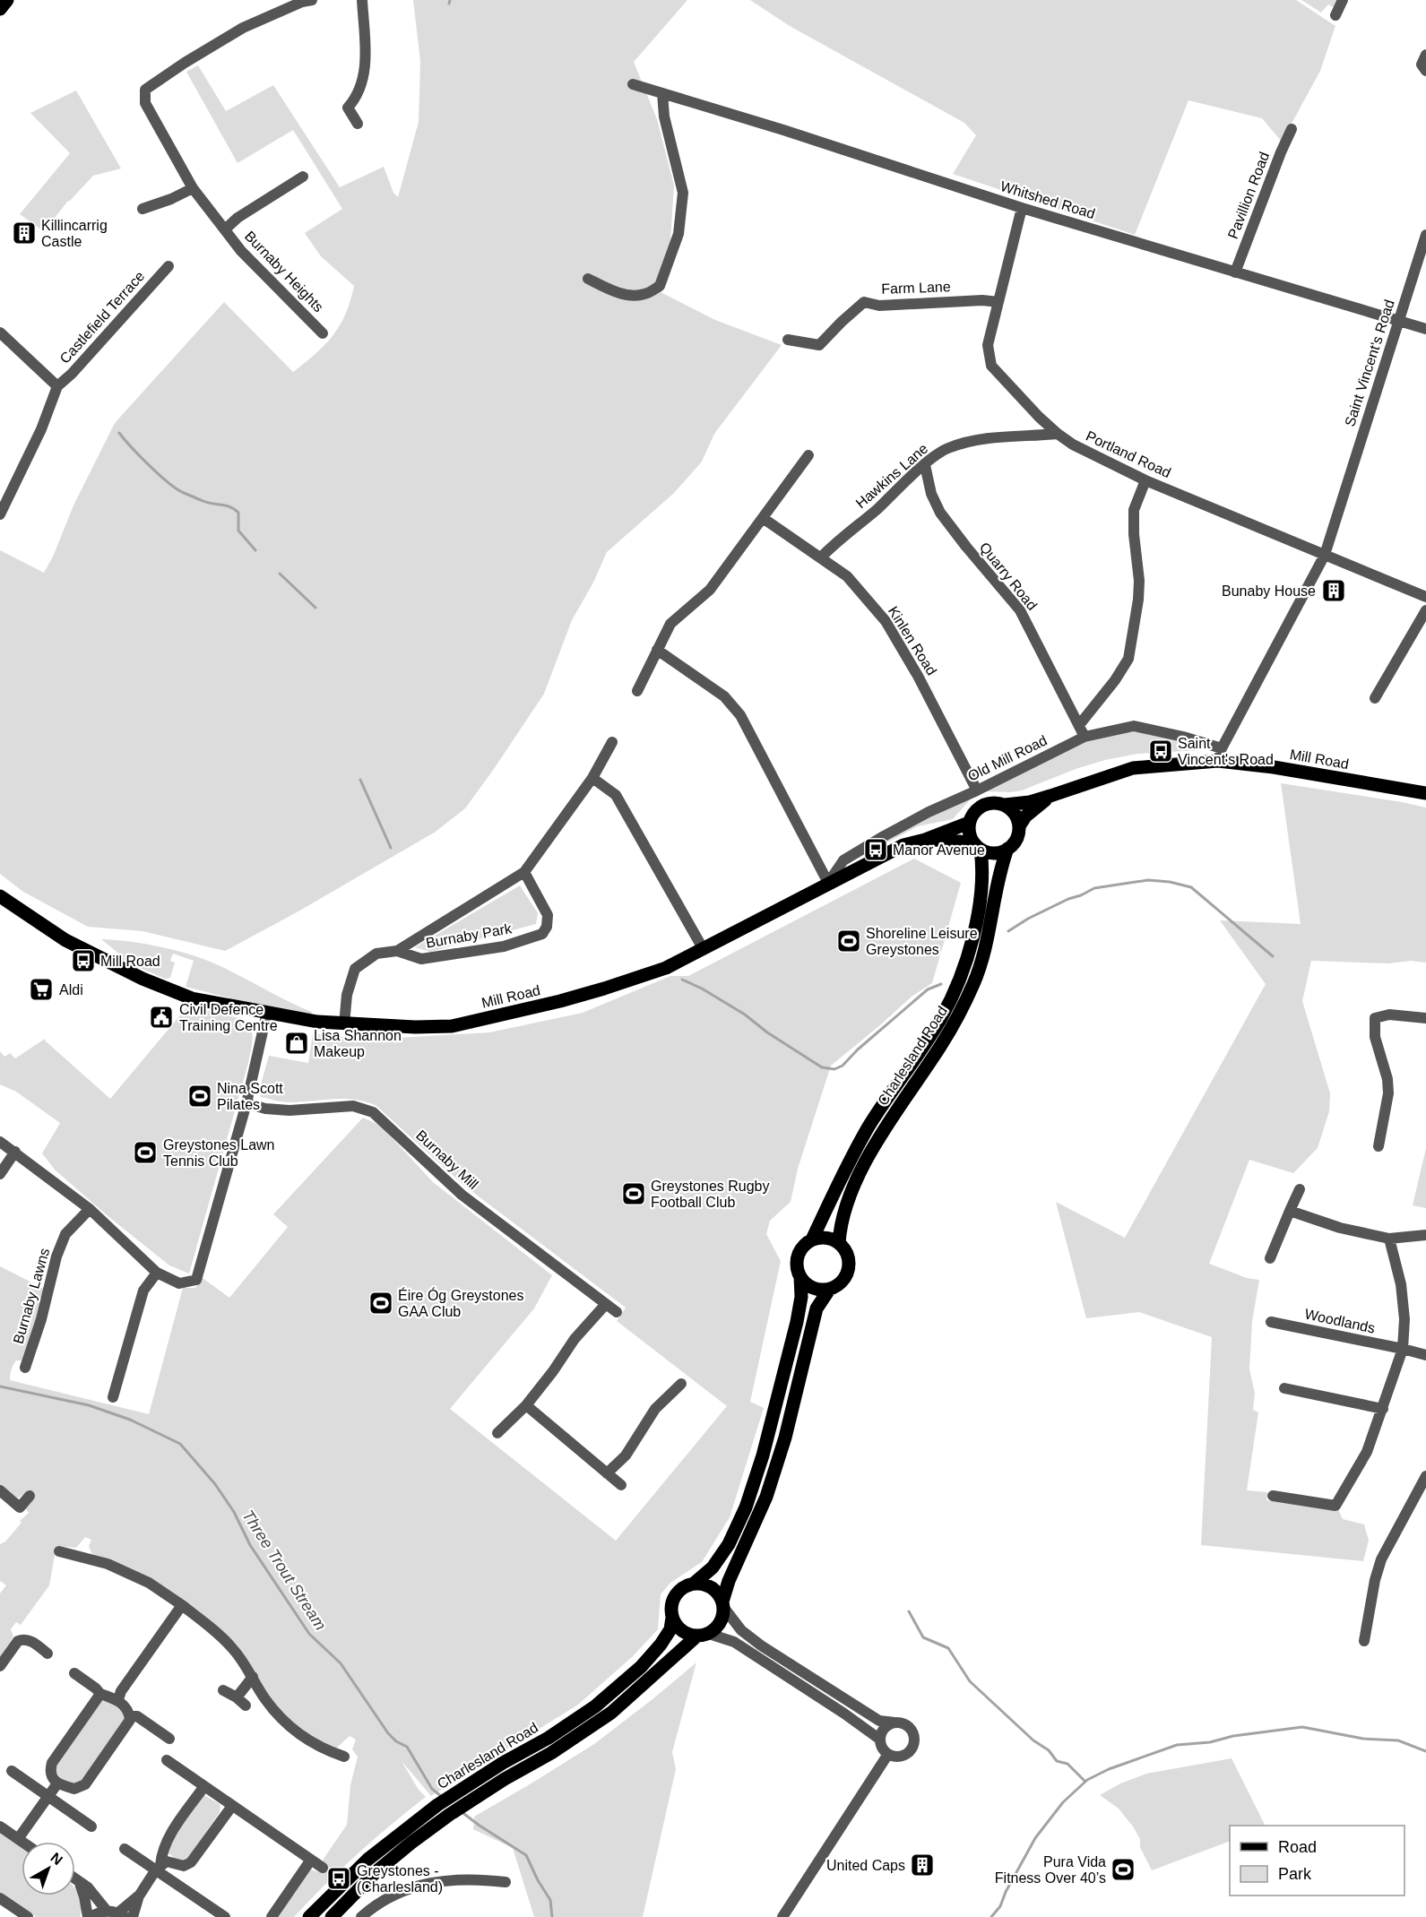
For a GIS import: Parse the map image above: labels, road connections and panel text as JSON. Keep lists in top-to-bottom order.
{
  "streets": {
    "main road": ["Mill Road", "Charlesland Road"],
    "street": [
      "Pavillion Road",
      "Whitshed Road",
      "Burnaby Heights",
      "Farm Lane",
      "Castlefield Terrace",
      "Saint Vincent's Road",
      "Portland Road",
      "Hawkins Lane",
      "Quarry Road",
      "Kinlen Road",
      "Old Mill Road",
      "Burnaby Park",
      "Burnaby Mill",
      "Burnaby Lawns",
      "Woodlands"
    ]
  },
  "crossings": [
    ["Pavillion Road", "Whitshed Road"],
    ["Whitshed Road", "Saint Vincent's Road"],
    ["Whitshed Road", "Portland Road"],
    ["Farm Lane", "Portland Road"],
    ["Saint Vincent's Road", "Portland Road"],
    ["Saint Vincent's Road", "Old Mill Road"],
    ["Saint Vincent's Road", "Mill Road"],
    ["Portland Road", "Hawkins Lane"],
    ["Hawkins Lane", "Quarry Road"],
    ["Hawkins Lane", "Kinlen Road"],
    ["Quarry Road", "Old Mill Road"],
    ["Kinlen Road", "Old Mill Road"],
    ["Old Mill Road", "Mill Road"],
    ["Mill Road", "Burnaby Park"],
    ["Mill Road", "Charlesland Road"]
  ],
  "water": ["Three Trout Stream"],
  "places": {
    "building": ["Killincarrig Castle", "Bunaby House", "United Caps"],
    "bus stop": [
      "Saint Vincent's Road",
      "Manor Avenue",
      "Mill Road",
      "Greystones - (Charlesland)"
    ],
    "sports": [
      "Shoreline Leisure Greystones",
      "Nina Scott Pilates",
      "Greystones Lawn Tennis Club",
      "Greystones Rugby Football Club",
      "Éire Óg Greystones GAA Club",
      "Pura Vida Fitness Over 40’s"
    ],
    "supermarket": ["Aldi"],
    "public building": ["Civil Defence Training Centre"],
    "shop": ["Lisa Shannon Makeup"]
  },
  "legend": ["Road", "Park"],
  "north": "top right"
}
